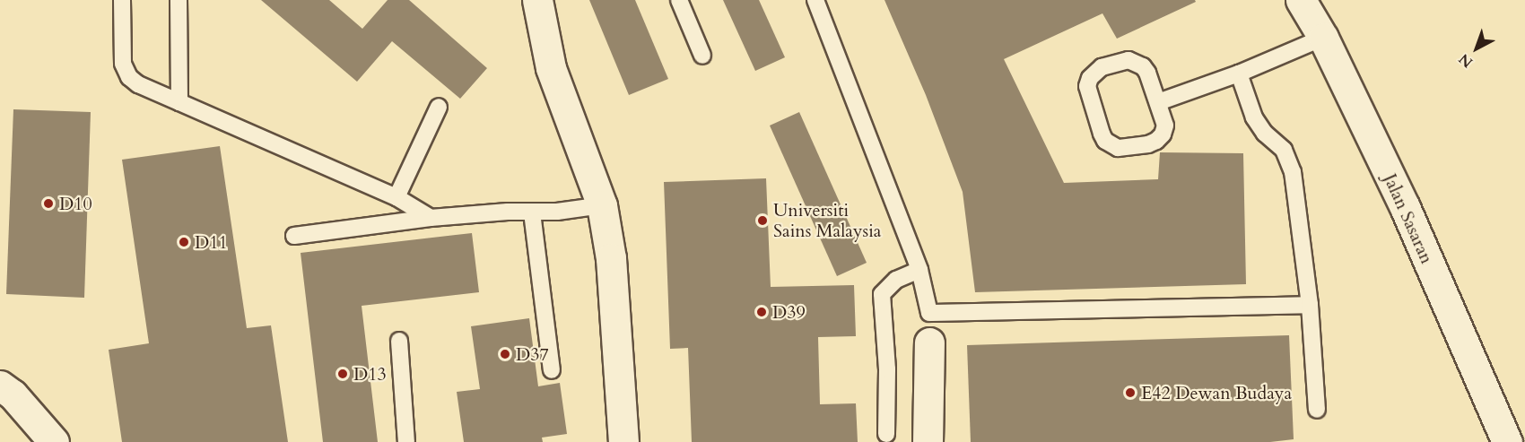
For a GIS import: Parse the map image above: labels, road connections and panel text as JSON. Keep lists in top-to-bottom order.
{
  "streets": {
    "street": ["Jalan Sasaran"]
  },
  "places": [
    "D10",
    "Universiti Sains Malaysia",
    "D11",
    "D39",
    "D37",
    "D13",
    "E42 Dewan Budaya"
  ],
  "north": "bottom left"
}
